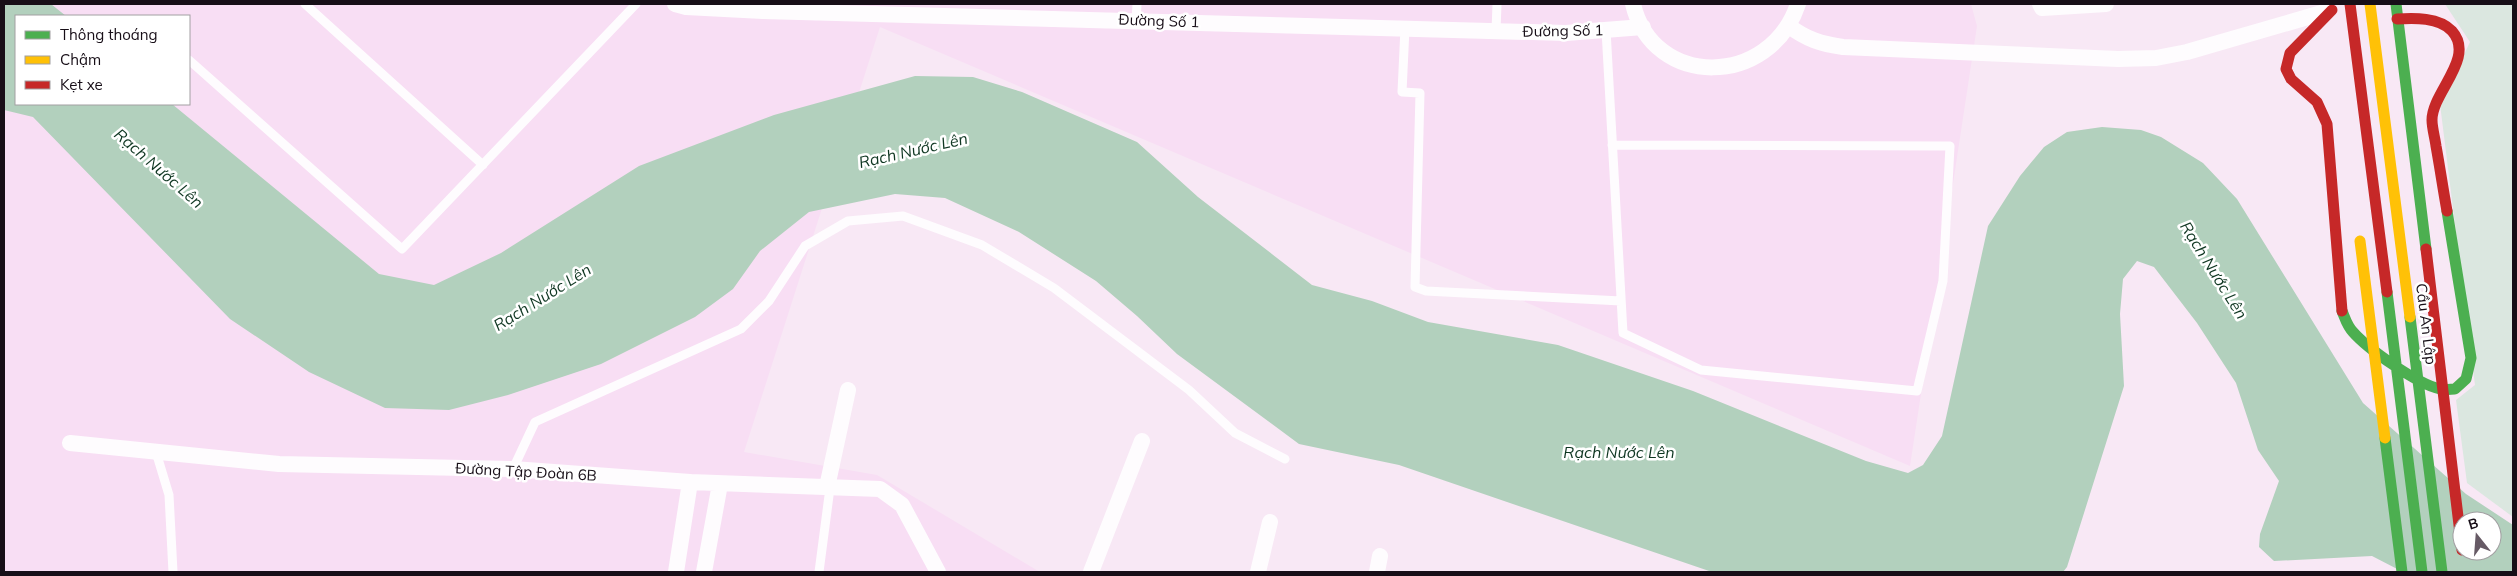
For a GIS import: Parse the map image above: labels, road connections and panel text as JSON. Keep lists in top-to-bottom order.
{
  "streets": {
    "highway": ["Cầu An Lập"],
    "street": ["Đường Số 1", "Đường Tập Đoàn 6B"]
  },
  "water": ["Rạch Nước Lên"],
  "legend": ["Thông thoáng", "Chậm", "Kẹt xe"],
  "north": "top"
}
